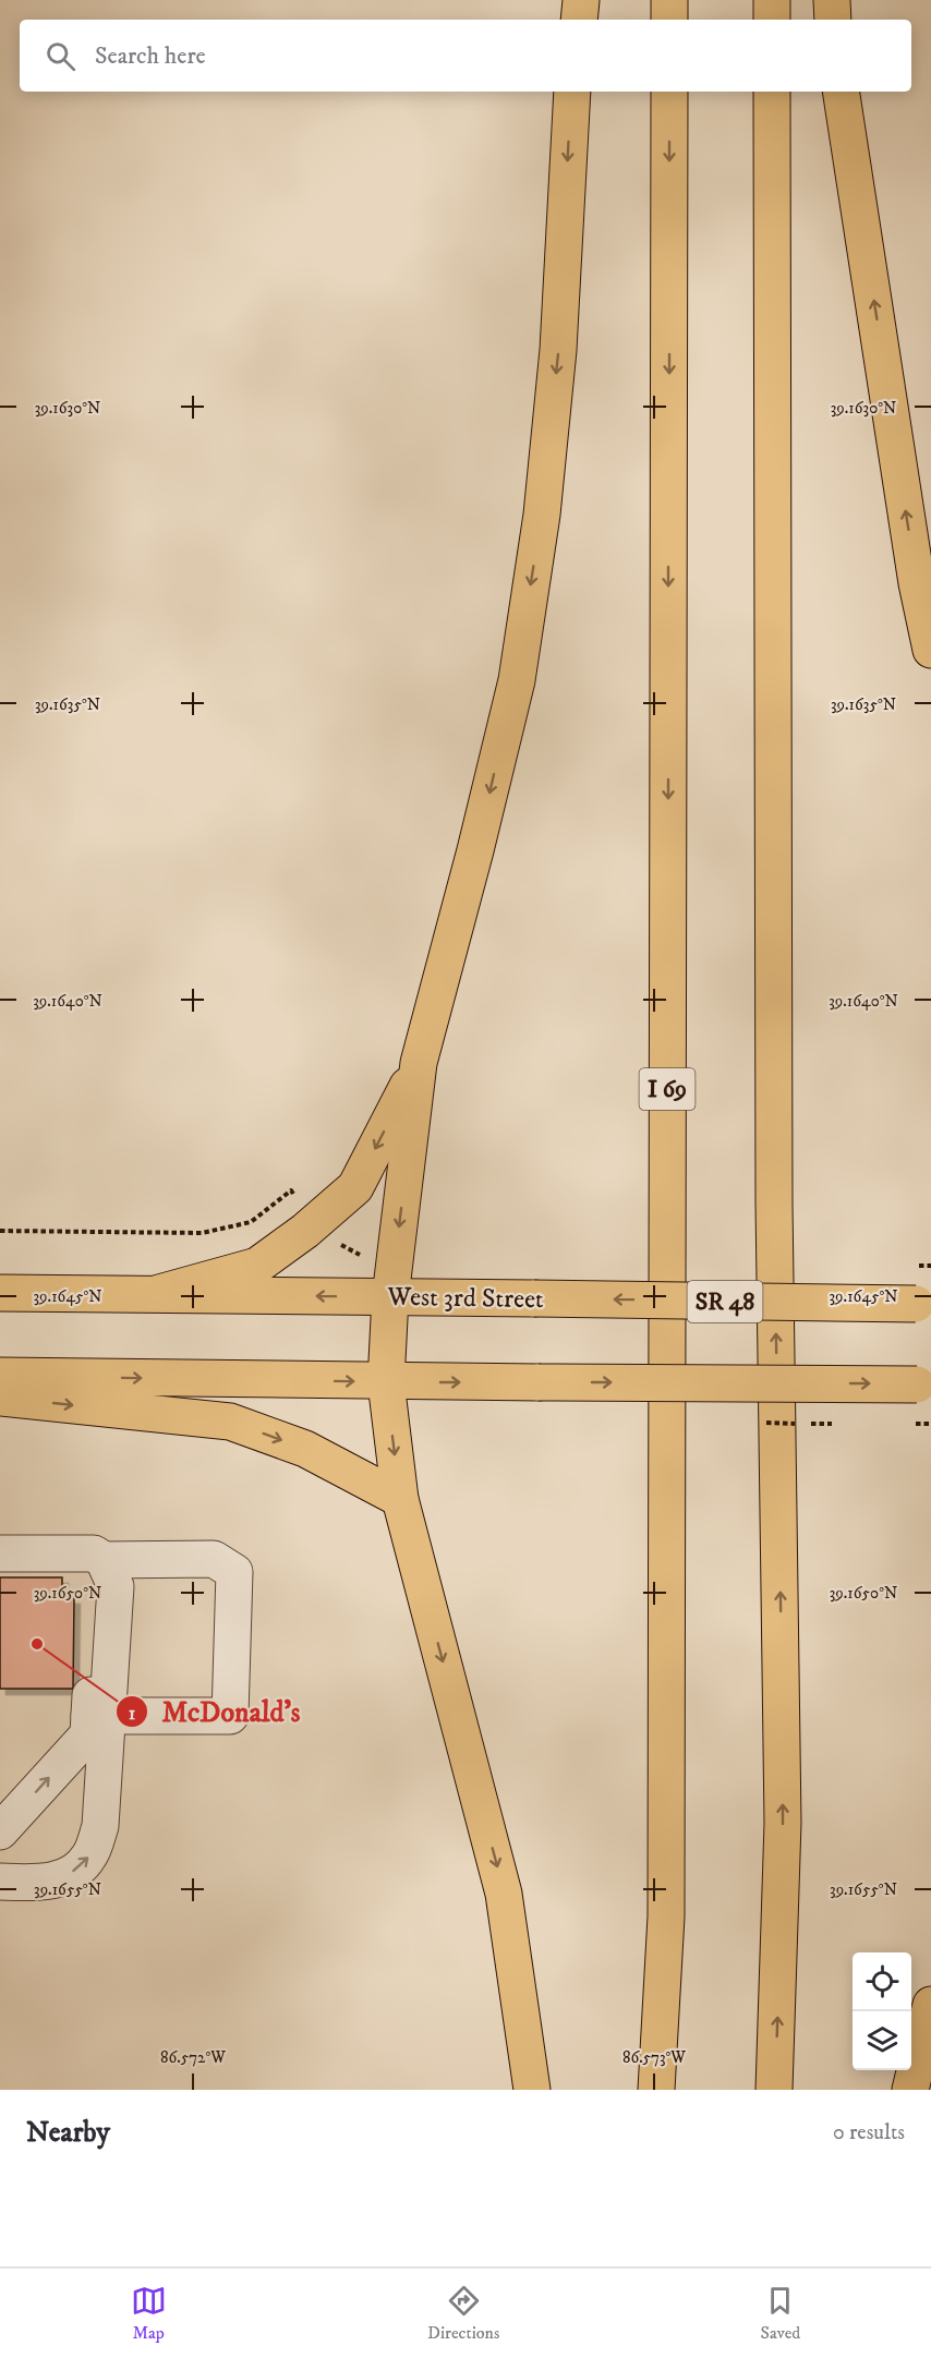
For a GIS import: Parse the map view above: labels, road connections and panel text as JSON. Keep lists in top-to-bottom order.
{
  "streets": {
    "main road": ["I 69", "West 3rd Street", "SR 48"]
  },
  "places": ["McDonald's"],
  "page": {
    "search": "Search here",
    "heading": ["Nearby", "0 results"],
    "nav": ["Map", "Directions", "Saved"]
  },
  "coordinates": [
    "39.1630°N",
    "39.1635°N",
    "39.1640°N",
    "39.1645°N",
    "39.1650°N",
    "39.1655°N",
    "86.572°W",
    "86.573°W"
  ]
}
